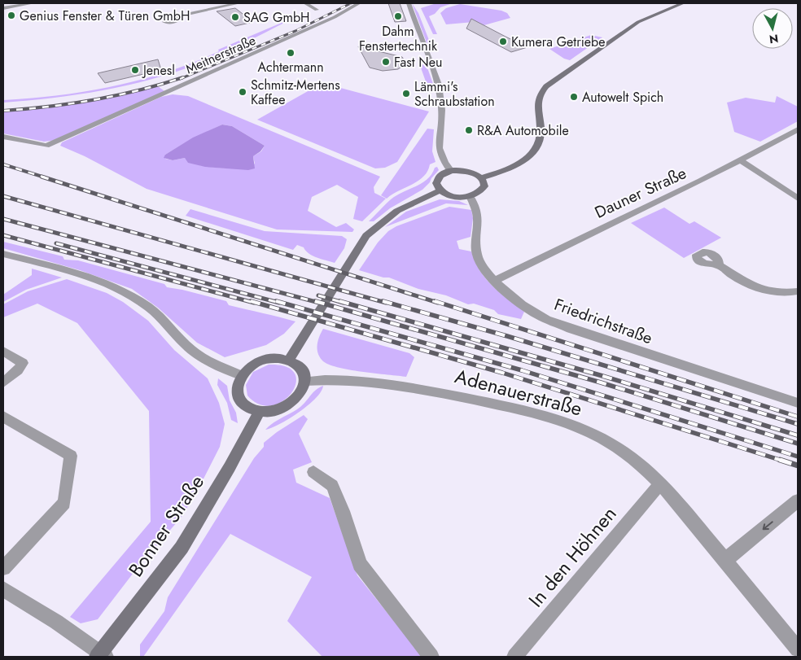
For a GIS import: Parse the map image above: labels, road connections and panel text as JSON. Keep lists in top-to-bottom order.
{
  "streets": {
    "main road": ["Bonner Straße"],
    "street": [
      "Meitnerstraße",
      "Dauner Straße",
      "Friedrichstraße",
      "Adenauerstraße",
      "In den Höhnen"
    ]
  },
  "crossings": [
    ["Dauner Straße", "Friedrichstraße"],
    ["Adenauerstraße", "Bonner Straße"],
    ["Adenauerstraße", "In den Höhnen"]
  ],
  "places": [
    "Genius Fenster & Türen GmbH",
    "Dahm Fenstertechnik",
    "SAG GmbH",
    "Kumera Getriebe",
    "Achtermann",
    "Fast Neu",
    "Jenesl",
    "Schmitz-Mertens Kaffee",
    "Lämmi's Schraubstation",
    "Autowelt Spich",
    "R&A Automobile"
  ],
  "north": "bottom"
}
